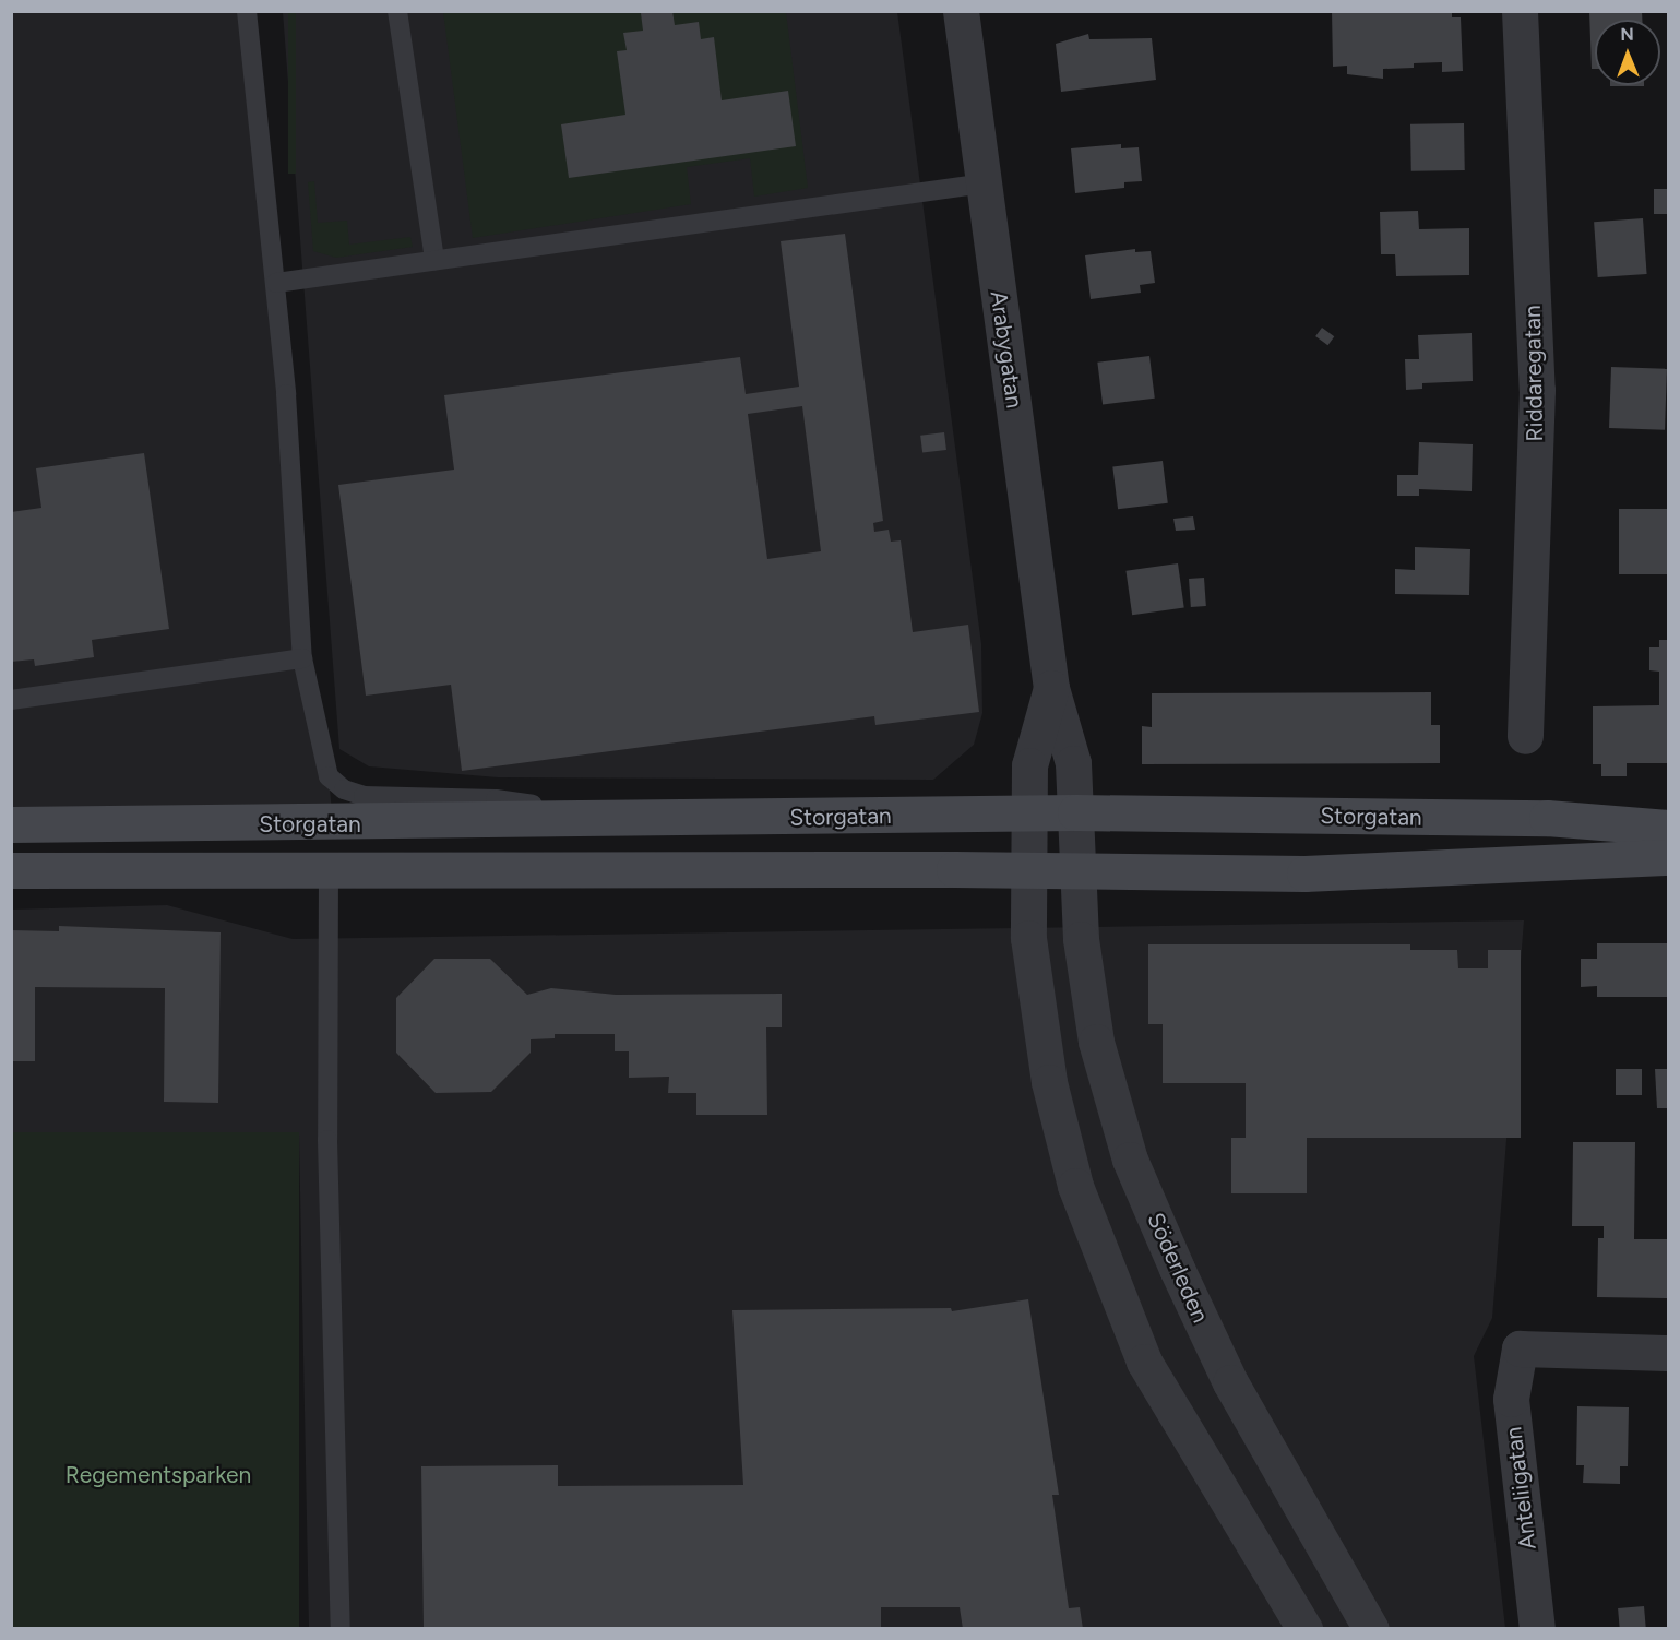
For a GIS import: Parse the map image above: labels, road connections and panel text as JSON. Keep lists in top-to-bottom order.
{
  "streets": {
    "main road": ["Storgatan"],
    "street": [
      "Arabygatan",
      "Riddaregatan",
      "Söderleden",
      "Anteliigatan"
    ]
  },
  "crossings": [
    ["Arabygatan", "Storgatan"],
    ["Arabygatan", "Söderleden"],
    ["Storgatan", "Söderleden"]
  ],
  "parks": ["Regementsparken"],
  "north": "top"
}
